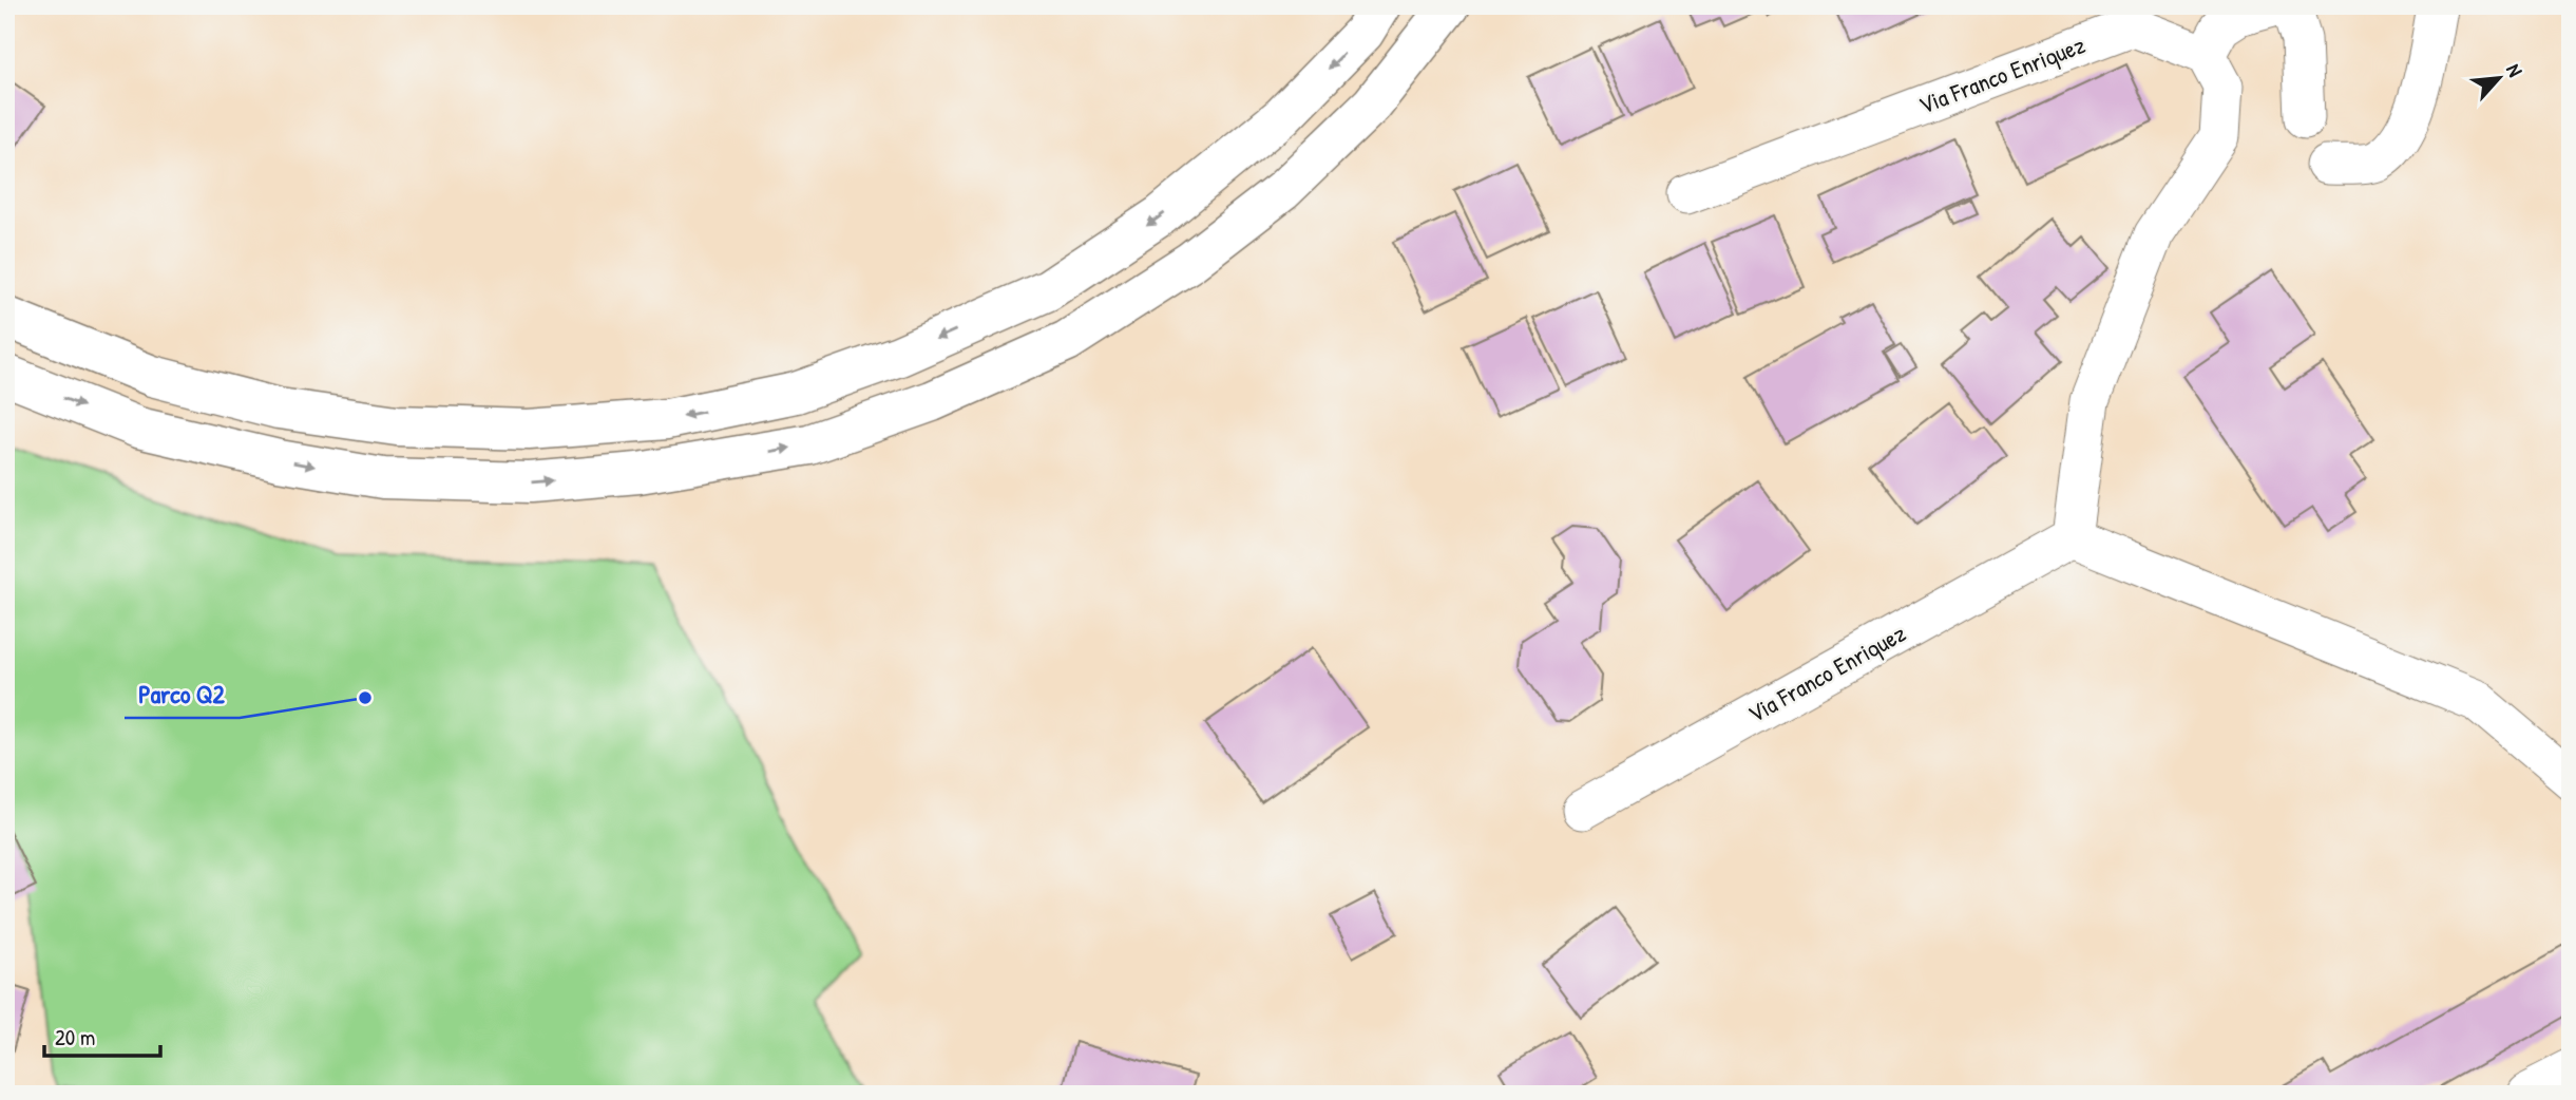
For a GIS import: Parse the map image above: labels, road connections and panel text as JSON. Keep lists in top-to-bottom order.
{
  "streets": {
    "street": ["Via Franco Enriquez"]
  },
  "places": ["Parco Q2"],
  "scale_bar": "20 m",
  "north": "top right"
}
